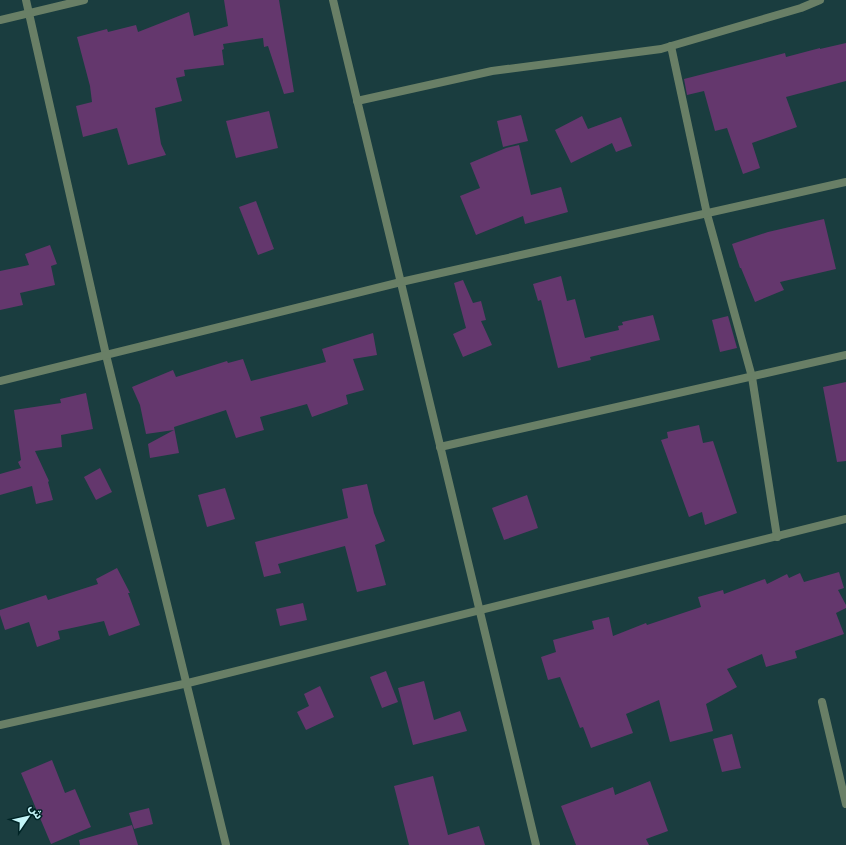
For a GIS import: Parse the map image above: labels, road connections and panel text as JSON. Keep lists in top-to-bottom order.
{
  "north": "top right"
}
